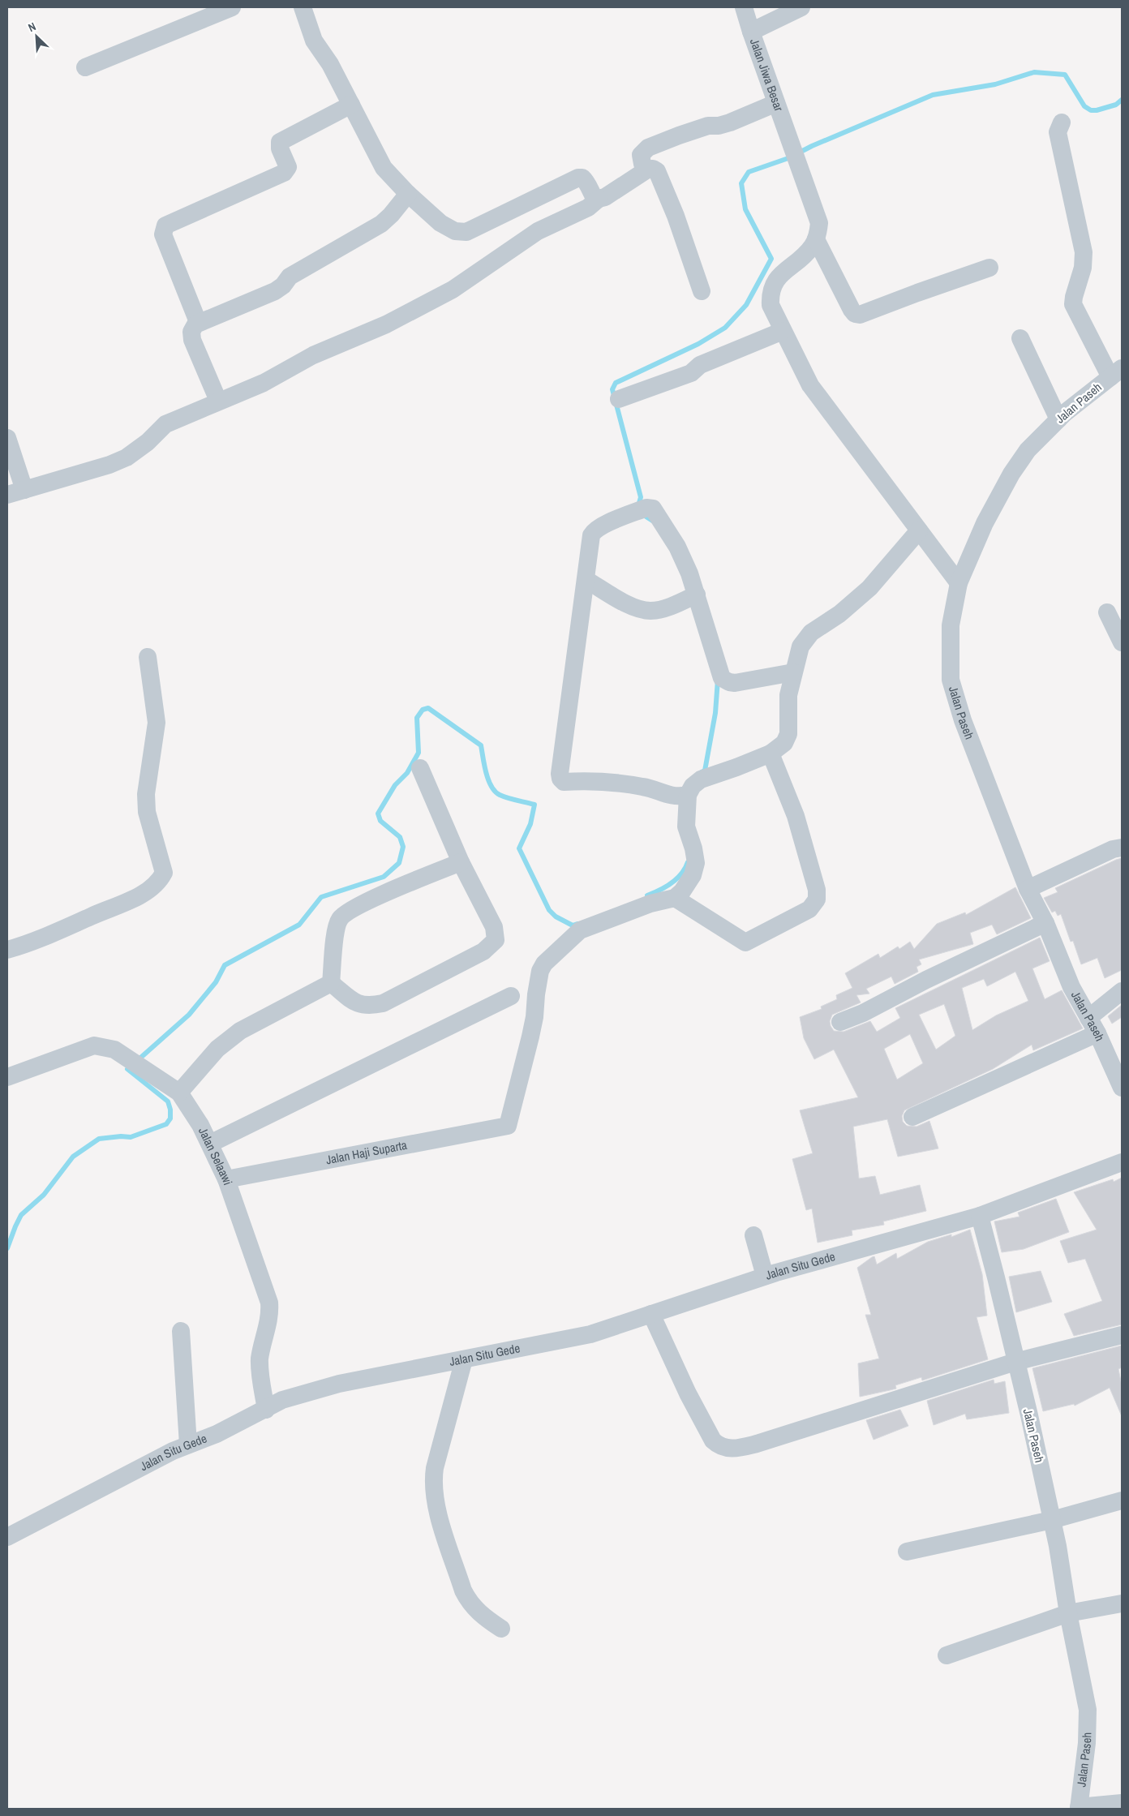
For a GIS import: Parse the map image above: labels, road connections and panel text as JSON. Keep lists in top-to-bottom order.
{
  "streets": {
    "street": [
      "Jalan Jiwa Besar",
      "Jalan Paseh",
      "Jalan Haji Suparta",
      "Jalan Selaawi",
      "Jalan Situ Gede"
    ]
  },
  "crossings": [
    ["Jalan Paseh", "Jalan Situ Gede"],
    ["Jalan Haji Suparta", "Jalan Selaawi"],
    ["Jalan Selaawi", "Jalan Situ Gede"]
  ],
  "north": "top left"
}
